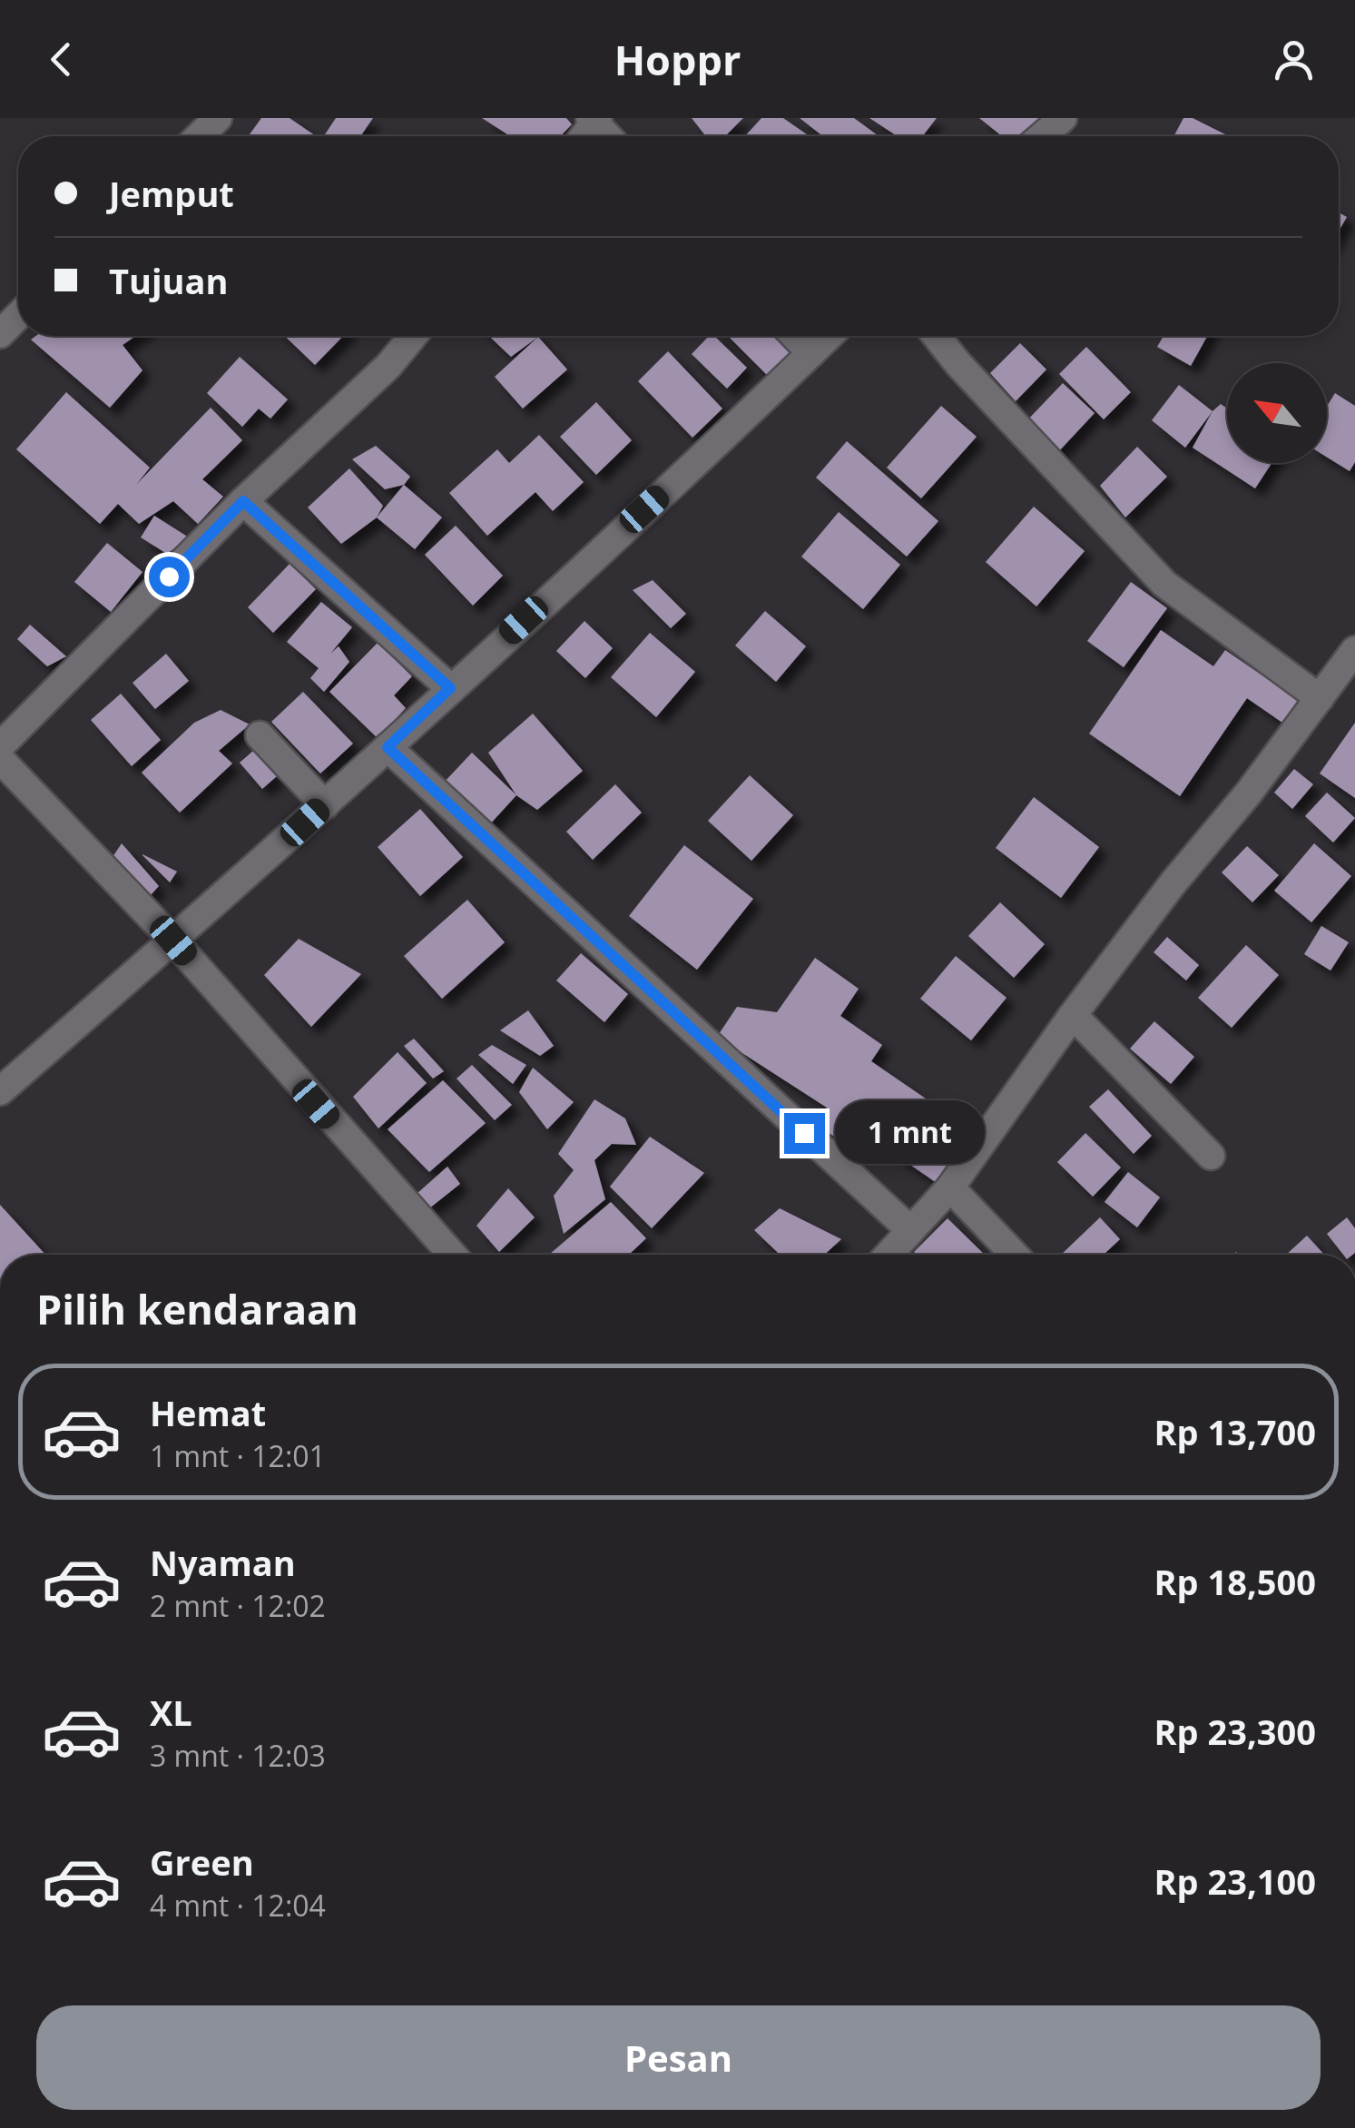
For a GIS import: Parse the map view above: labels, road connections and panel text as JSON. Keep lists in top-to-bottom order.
{
  "north": "top left",
  "page": {
    "header": "Hoppr",
    "banner": ["Jemput", "Tujuan"],
    "bubble": "1 mnt",
    "heading": "Pilih kendaraan",
    "list": [
      {
        "name": "Hemat",
        "note": "1 mnt · 12:01",
        "value": "Rp 13,700"
      },
      {
        "name": "Nyaman",
        "note": "2 mnt · 12:02",
        "value": "Rp 18,500"
      },
      {
        "name": "XL",
        "note": "3 mnt · 12:03",
        "value": "Rp 23,300"
      },
      {
        "name": "Green",
        "note": "4 mnt · 12:04",
        "value": "Rp 23,100"
      }
    ],
    "buttons": "Pesan"
  }
}
